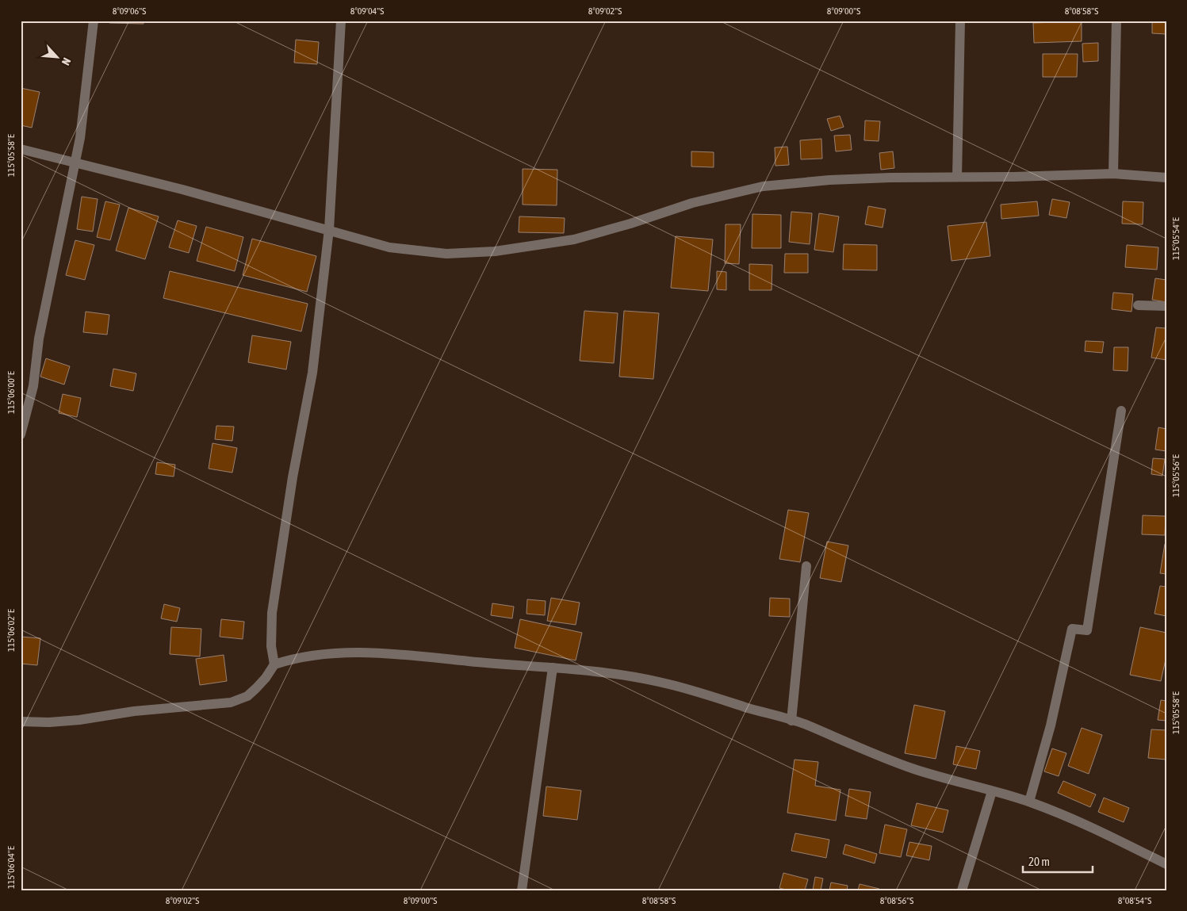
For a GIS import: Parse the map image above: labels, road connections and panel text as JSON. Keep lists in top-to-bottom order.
{
  "scale_bar": "20 m",
  "north": "bottom right",
  "coordinates": [
    "8°09'06\"S",
    "8°09'04\"S",
    "8°09'02\"S",
    "8°09'00\"S",
    "8°08'58\"S",
    "115°05'58\"E",
    "115°05'54\"E",
    "115°06'00\"E",
    "115°05'56\"E",
    "115°06'02\"E",
    "115°06'04\"E",
    "8°08'56\"S",
    "8°08'54\"S"
  ]
}
